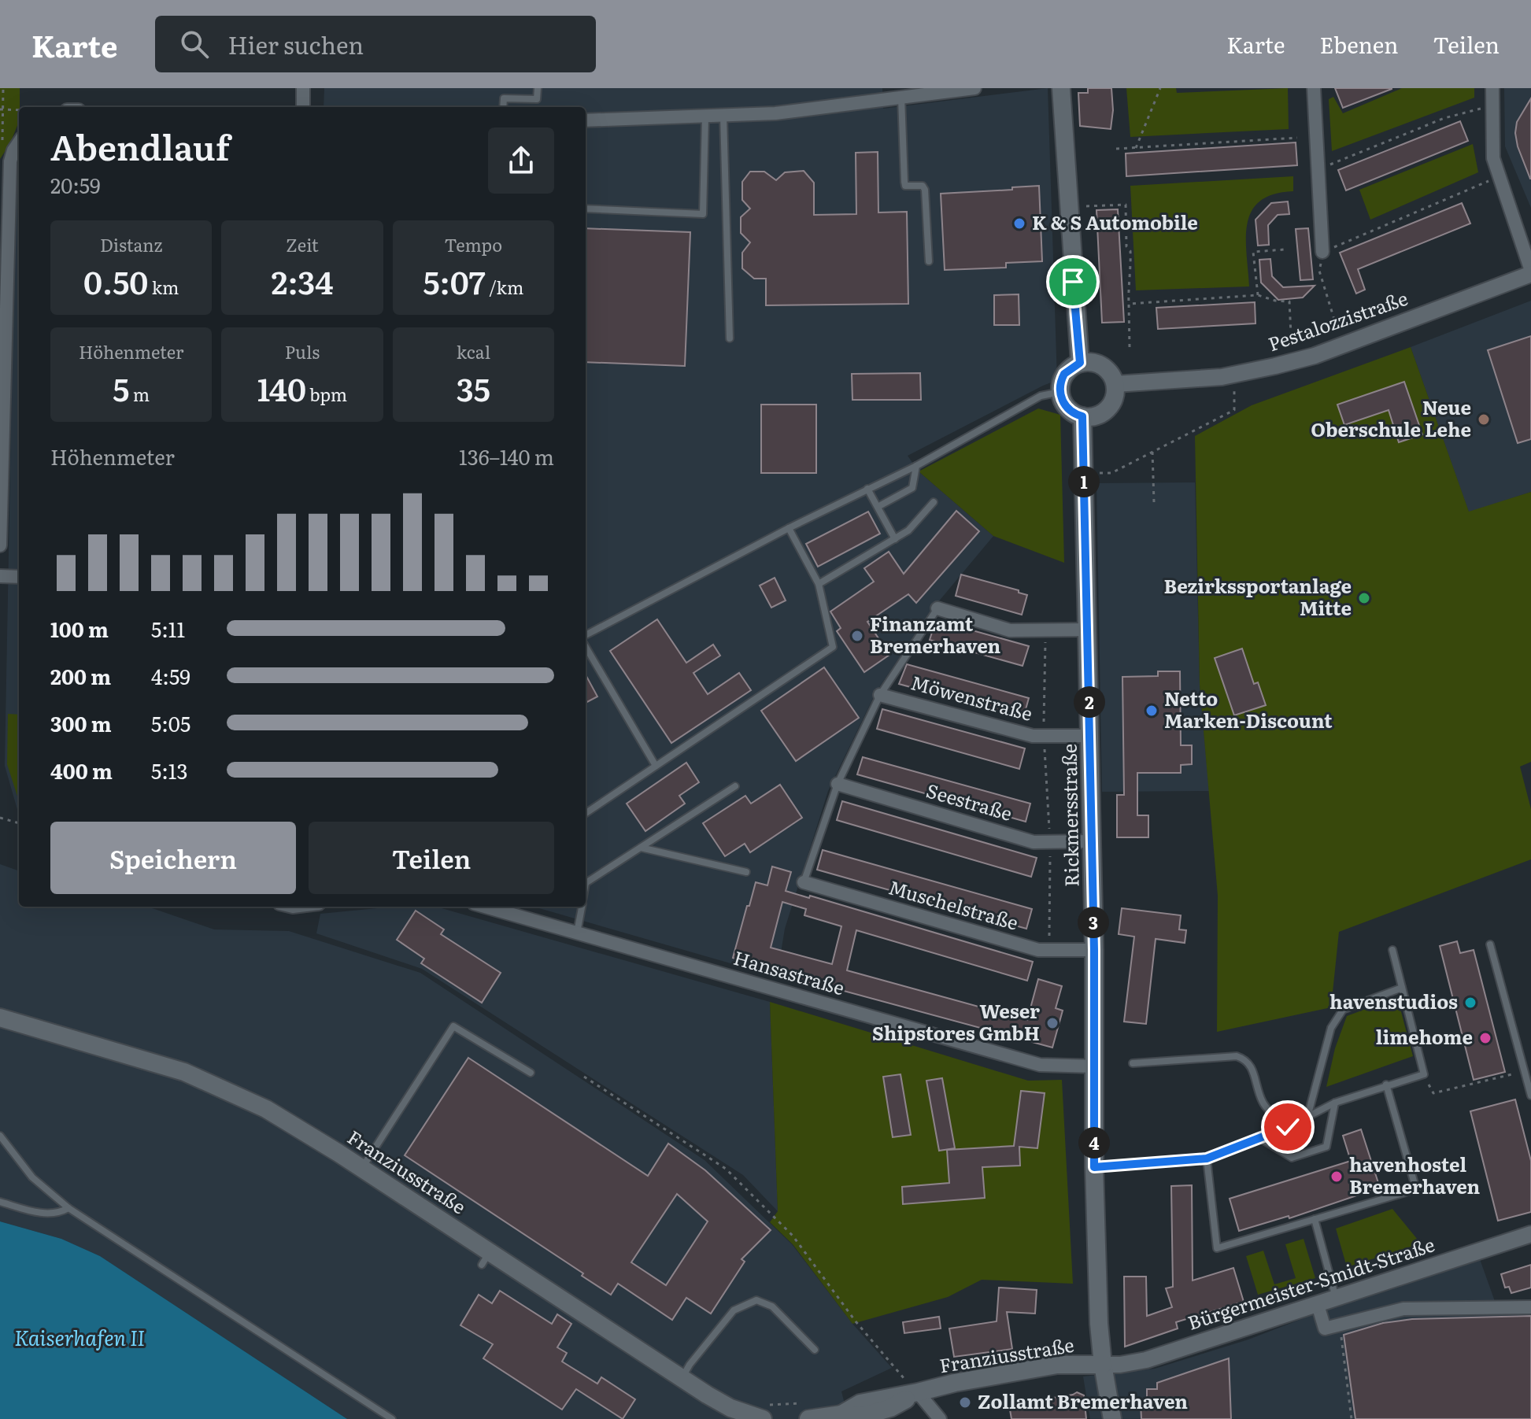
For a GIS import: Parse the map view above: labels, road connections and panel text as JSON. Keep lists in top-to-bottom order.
{
  "streets": {
    "main road": ["Rickmersstraße", "Franziusstraße"],
    "street": [
      "Pestalozzistraße",
      "Möwenstraße",
      "Seestraße",
      "Muschelstraße",
      "Hansastraße",
      "Bürgermeister-Smidt-Straße"
    ]
  },
  "crossings": [
    ["Pestalozzistraße", "Rickmersstraße"],
    ["Möwenstraße", "Rickmersstraße"],
    ["Seestraße", "Rickmersstraße"],
    ["Rickmersstraße", "Muschelstraße"],
    ["Rickmersstraße", "Hansastraße"],
    ["Rickmersstraße", "Franziusstraße"],
    ["Rickmersstraße", "Bürgermeister-Smidt-Straße"],
    ["Franziusstraße", "Bürgermeister-Smidt-Straße"]
  ],
  "water": ["Kaiserhafen II"],
  "places": [
    "K & S Automobile",
    "Neue Oberschule Lehe",
    "Bezirkssportanlage Mitte",
    "Finanzamt Bremerhaven",
    "Netto Marken-Discount",
    "havenstudios",
    "Weser Shipstores GmbH",
    "limehome",
    "havenhostel Bremerhaven",
    "Zollamt Bremerhaven"
  ],
  "page": {
    "header": "Karte",
    "search": "Hier suchen",
    "nav": ["Karte", "Ebenen", "Teilen"],
    "heading": ["Abendlauf", "20:59"],
    "stats": [
      ["Distanz", "0.50 km"],
      ["Zeit", "2:34"],
      ["Tempo", "5:07 /km"],
      ["Höhenmeter", "5 m"],
      ["Puls", "140 bpm"],
      ["kcal", "35"]
    ],
    "chart": ["Höhenmeter", "136–140 m"],
    "pins": [
      "1",
      "2",
      "3",
      "4"
    ],
    "list": [
      {
        "name": "100 m",
        "note": "5:11"
      },
      {
        "name": "200 m",
        "note": "4:59"
      },
      {
        "name": "300 m",
        "note": "5:05"
      },
      {
        "name": "400 m",
        "note": "5:13"
      }
    ],
    "buttons": ["Speichern", "Teilen"]
  }
}
